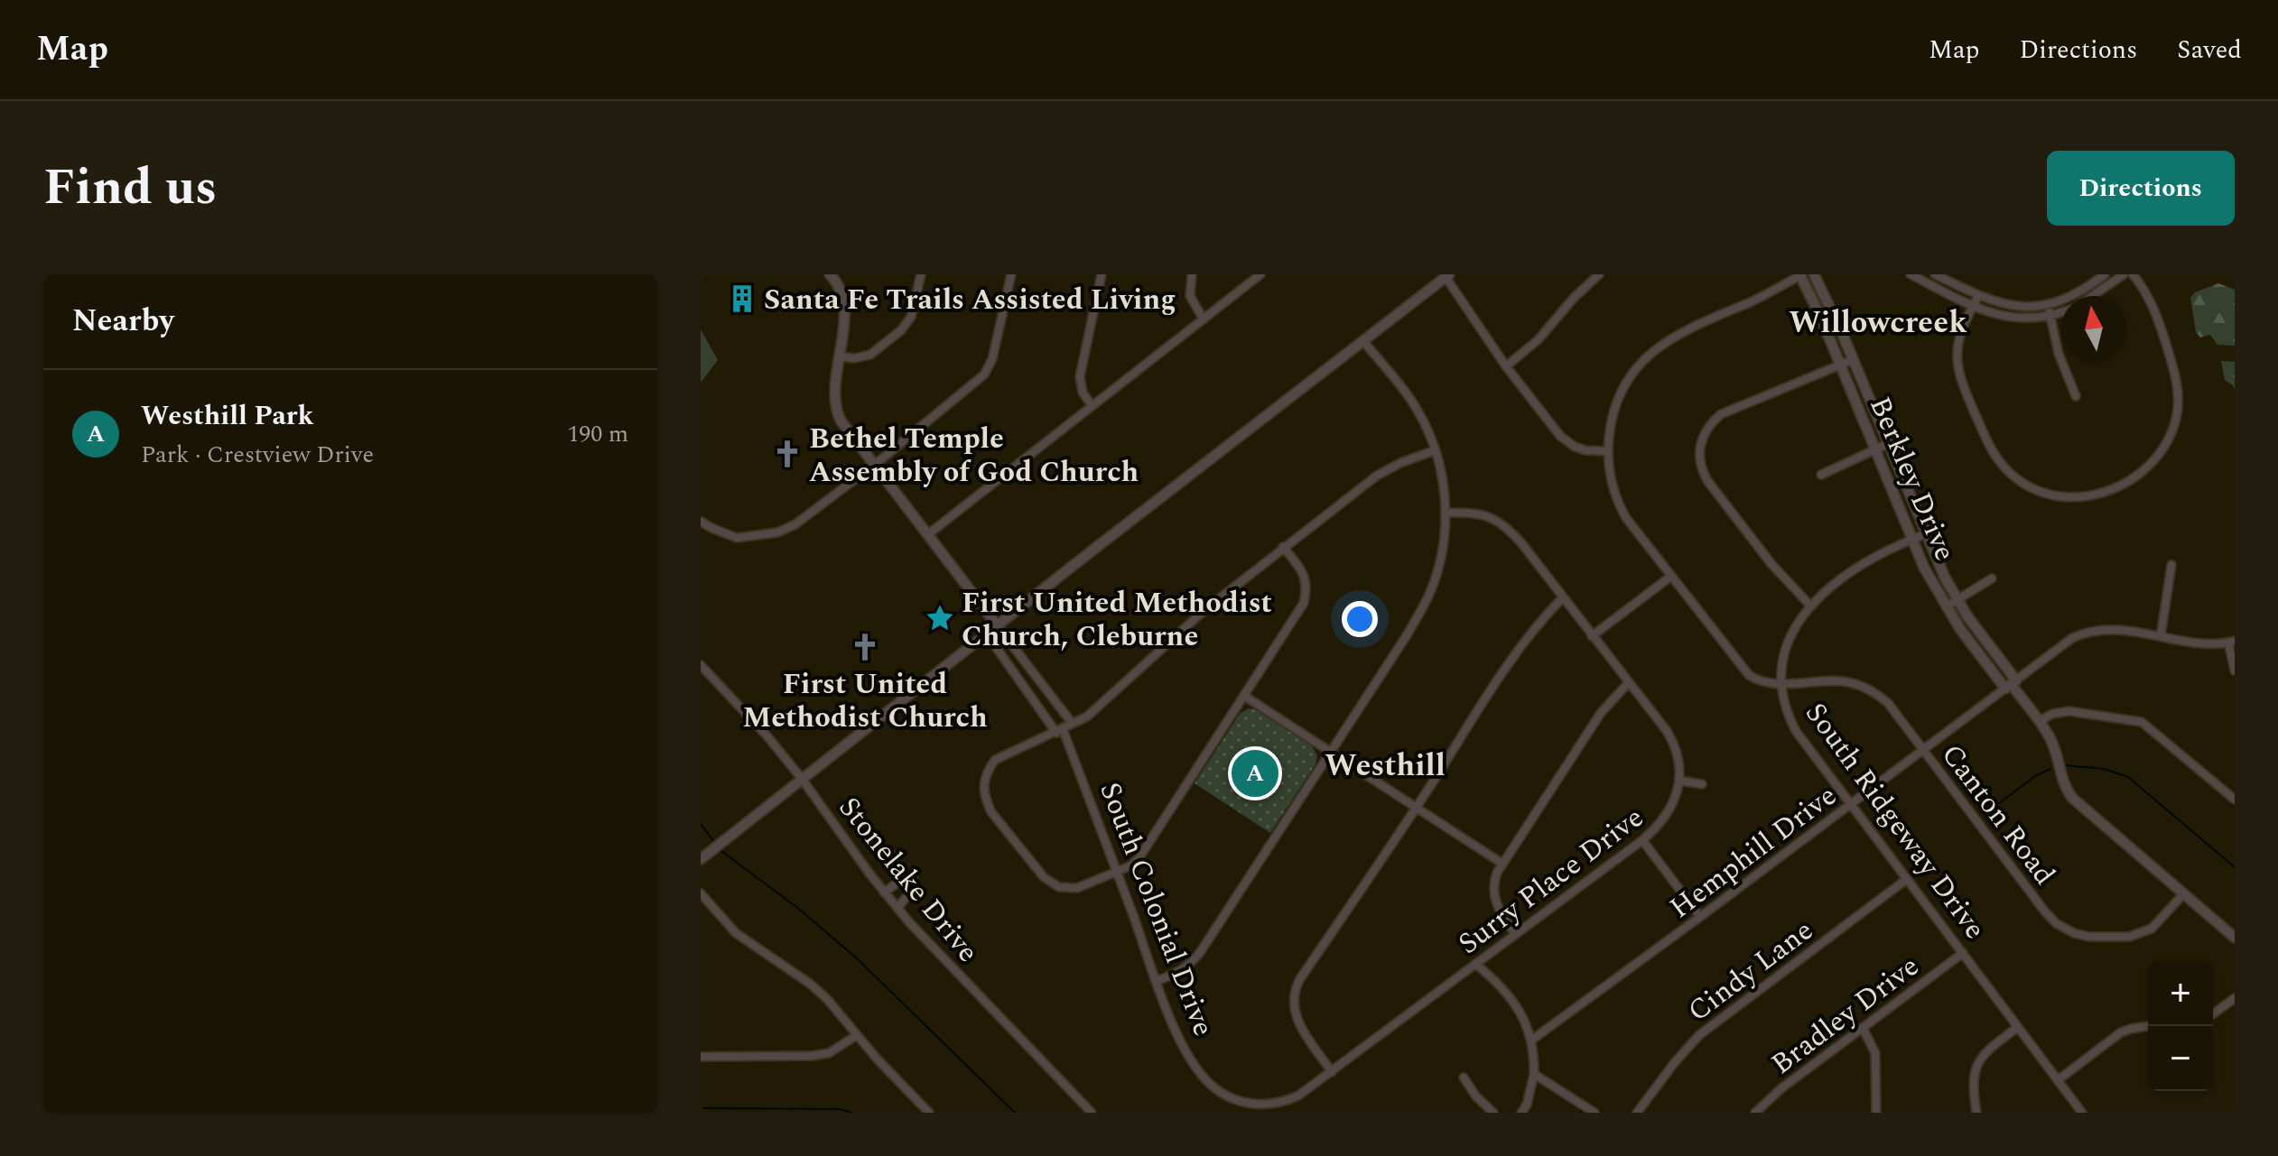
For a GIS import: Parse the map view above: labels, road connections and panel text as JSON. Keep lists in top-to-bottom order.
{
  "streets": {
    "street": [
      "Berkley Drive",
      "Canton Road",
      "South Ridgeway Drive",
      "Hemphill Drive",
      "Stonelake Drive",
      "Surry Place Drive",
      "South Colonial Drive",
      "Cindy Lane",
      "Bradley Drive"
    ]
  },
  "crossings": [
    ["Berkley Drive", "Canton Road"],
    ["Berkley Drive", "South Ridgeway Drive"],
    ["Berkley Drive", "Hemphill Drive"],
    ["Canton Road", "South Ridgeway Drive"],
    ["Canton Road", "Hemphill Drive"],
    ["South Ridgeway Drive", "Hemphill Drive"],
    ["South Ridgeway Drive", "Cindy Lane"],
    ["South Ridgeway Drive", "Bradley Drive"],
    ["Surry Place Drive", "South Colonial Drive"]
  ],
  "districts": ["Willowcreek", "Westhill"],
  "places": {
    "building": ["Santa Fe Trails Assisted Living"],
    "church": ["Bethel Temple Assembly of God Church", "First United Methodist Church"],
    "place": ["First United Methodist Church, Cleburne"]
  },
  "north": "top",
  "page": {
    "header": "Map",
    "nav": ["Map", "Directions", "Saved"],
    "title": "Find us",
    "buttons": "Directions",
    "heading": "Nearby",
    "list": [
      {
        "mark": "A",
        "name": "Westhill Park",
        "note": "Park · Crestview Drive",
        "value": "190 m"
      }
    ],
    "pins": "A",
    "map_buttons": ["+", "−"]
  }
}
